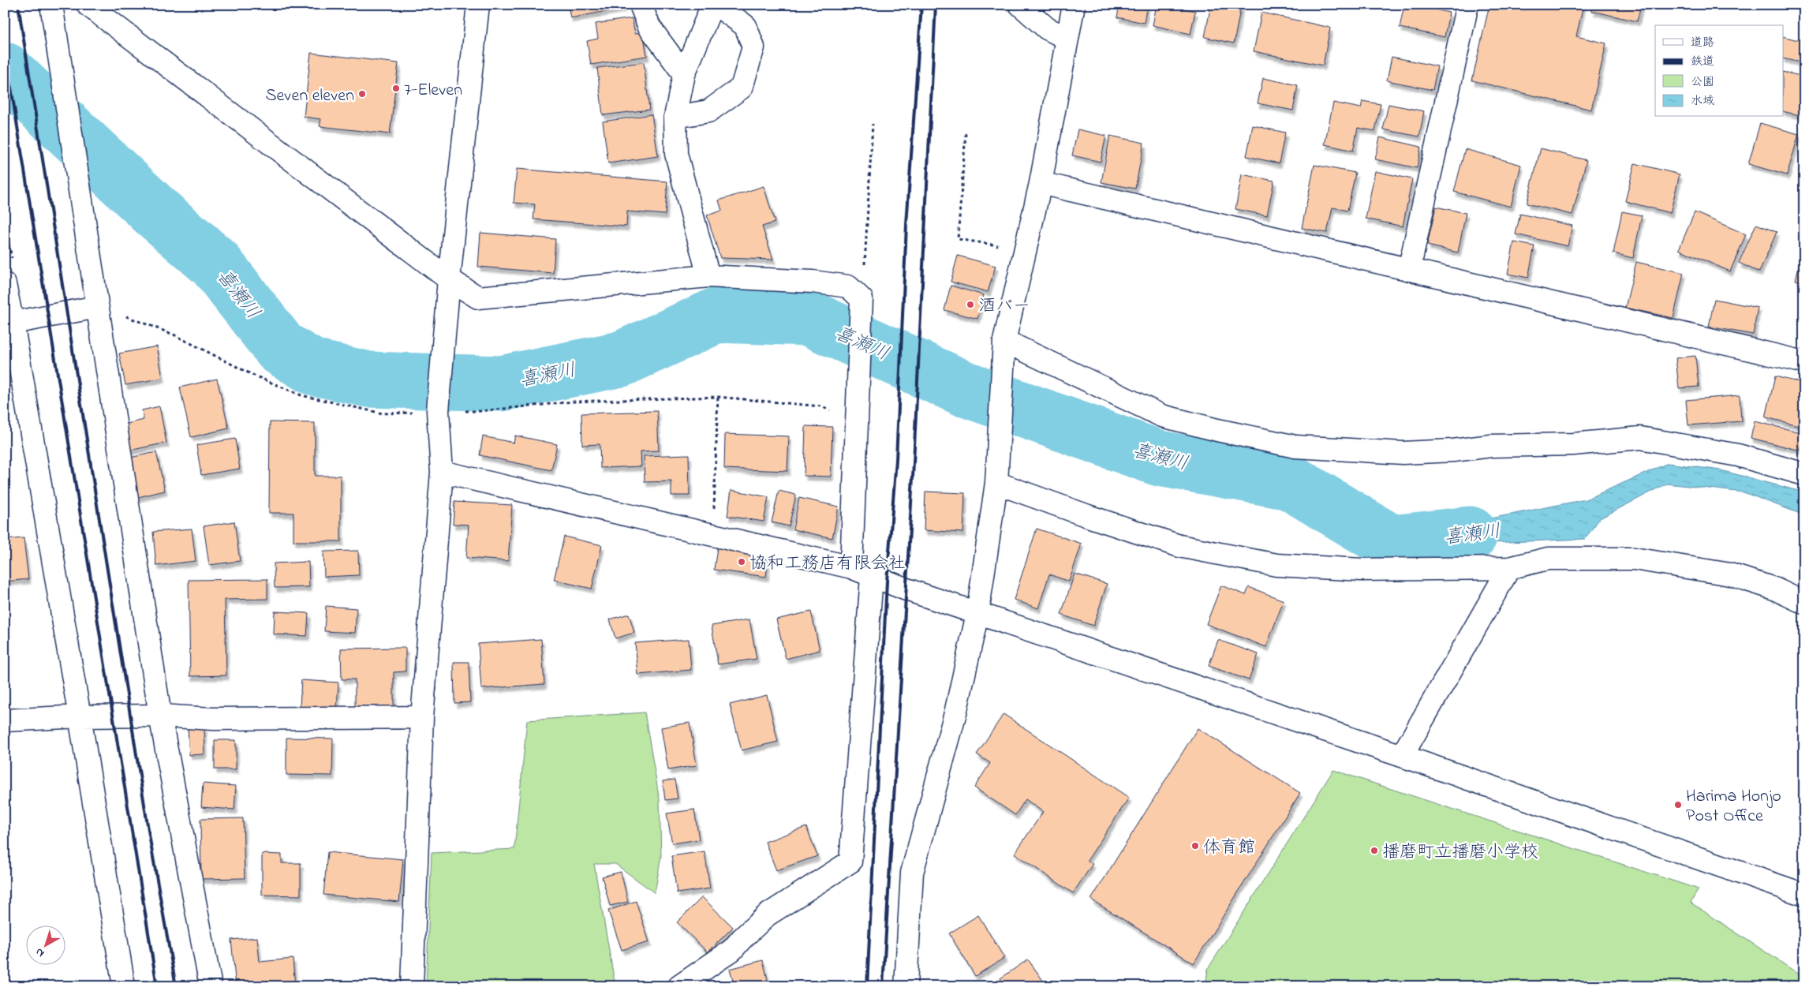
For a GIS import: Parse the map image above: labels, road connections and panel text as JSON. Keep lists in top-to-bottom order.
{
  "water": ["喜瀬川"],
  "places": [
    "7-Eleven",
    "Seven eleven",
    "酒バー",
    "協和工務店有限会社",
    "Harima Honjo Post Office",
    "体育館",
    "播磨町立播磨小学校"
  ],
  "legend": [
    "道路",
    "鉄道",
    "公園",
    "水域"
  ],
  "north": "bottom left"
}
